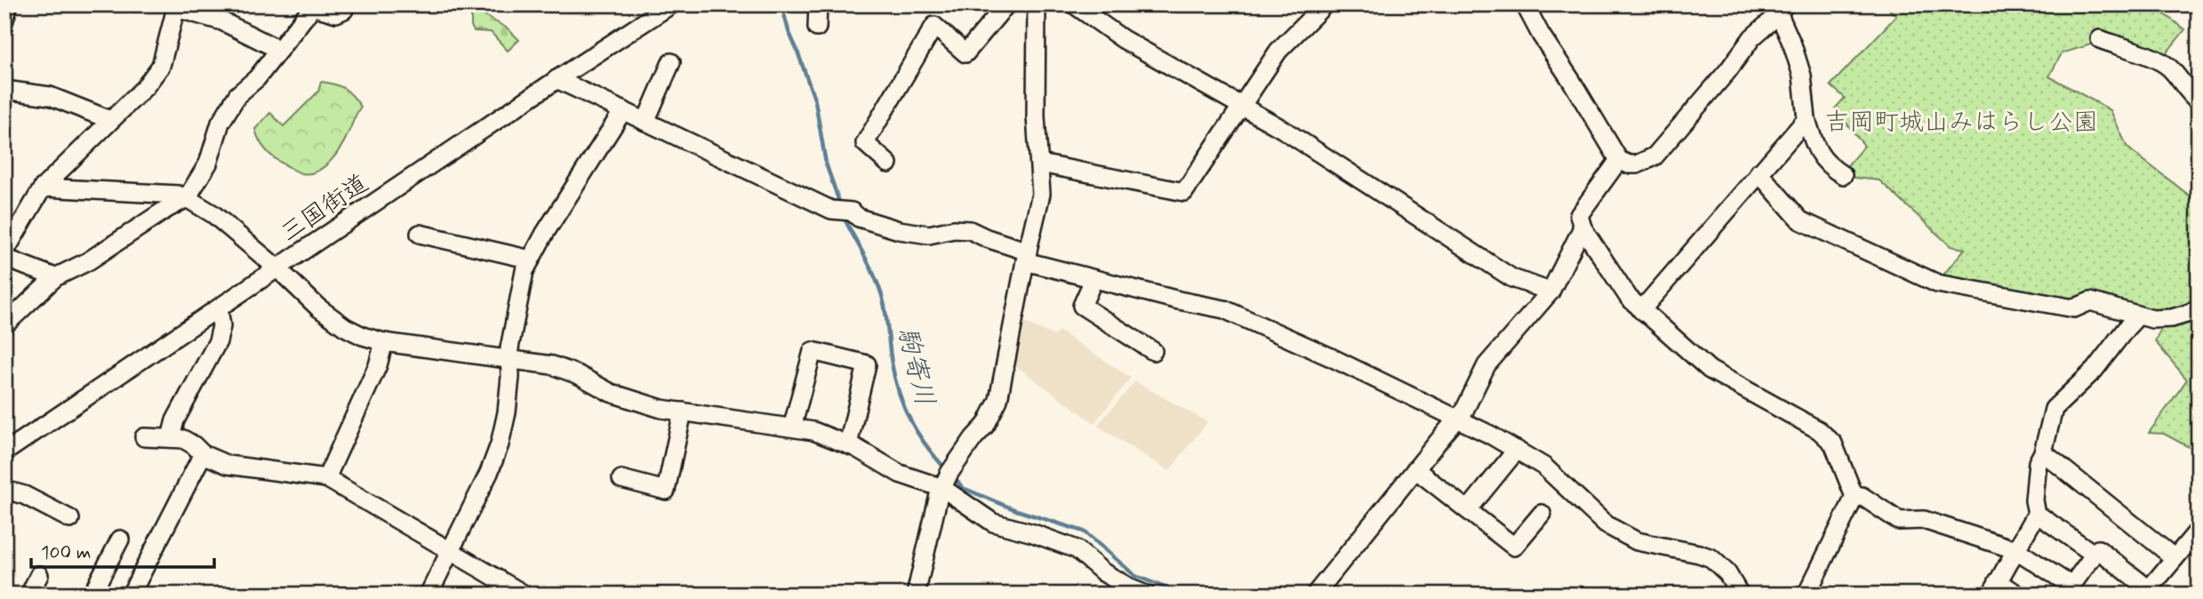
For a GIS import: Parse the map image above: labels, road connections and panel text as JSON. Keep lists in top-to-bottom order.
{
  "streets": {
    "street": ["三国街道"]
  },
  "water": ["駒寄川"],
  "parks": ["吉岡町城山みはらし公園"],
  "scale_bar": "100 m"
}
